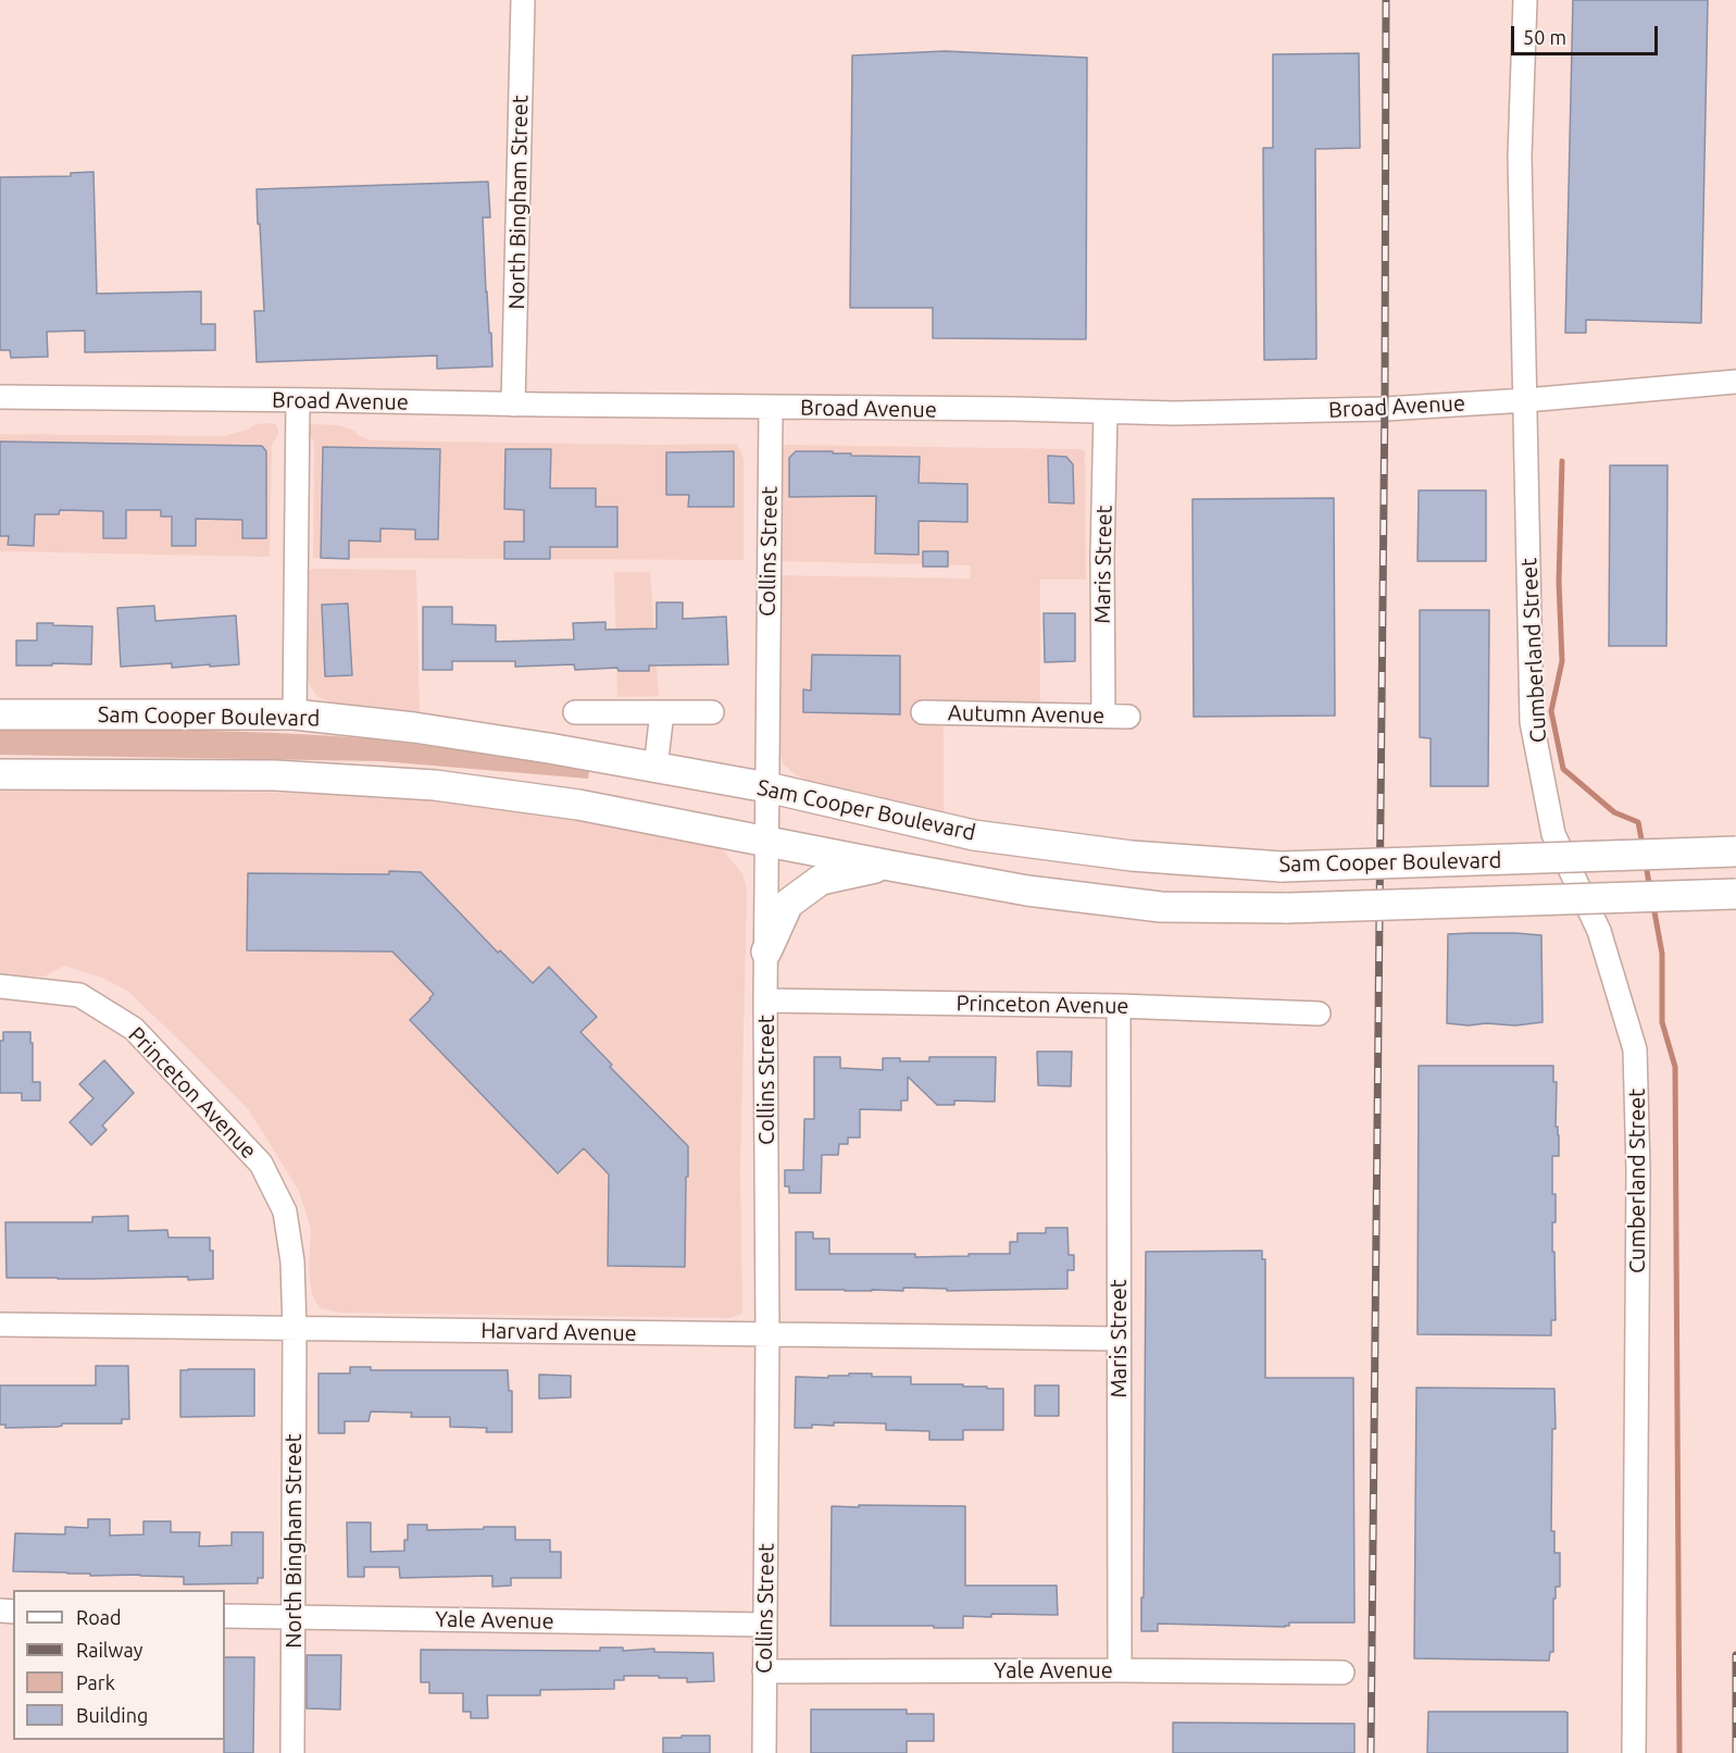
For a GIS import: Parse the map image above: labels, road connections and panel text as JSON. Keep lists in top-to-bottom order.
{
  "streets": {
    "main road": ["Sam Cooper Boulevard"],
    "street": [
      "North Bingham Street",
      "Broad Avenue",
      "Collins Street",
      "Maris Street",
      "Cumberland Street",
      "Autumn Avenue",
      "Princeton Avenue",
      "Harvard Avenue",
      "Yale Avenue"
    ]
  },
  "crossings": [
    ["North Bingham Street", "Broad Avenue"],
    ["North Bingham Street", "Princeton Avenue"],
    ["North Bingham Street", "Harvard Avenue"],
    ["North Bingham Street", "Yale Avenue"],
    ["Broad Avenue", "Collins Street"],
    ["Broad Avenue", "Maris Street"],
    ["Broad Avenue", "Cumberland Street"],
    ["Collins Street", "Sam Cooper Boulevard"],
    ["Collins Street", "Princeton Avenue"],
    ["Collins Street", "Harvard Avenue"],
    ["Collins Street", "Yale Avenue"],
    ["Maris Street", "Autumn Avenue"],
    ["Maris Street", "Princeton Avenue"],
    ["Maris Street", "Harvard Avenue"],
    ["Maris Street", "Yale Avenue"],
    ["Princeton Avenue", "Harvard Avenue"]
  ],
  "legend": [
    "Road",
    "Railway",
    "Park",
    "Building"
  ],
  "scale_bar": "50 m"
}
